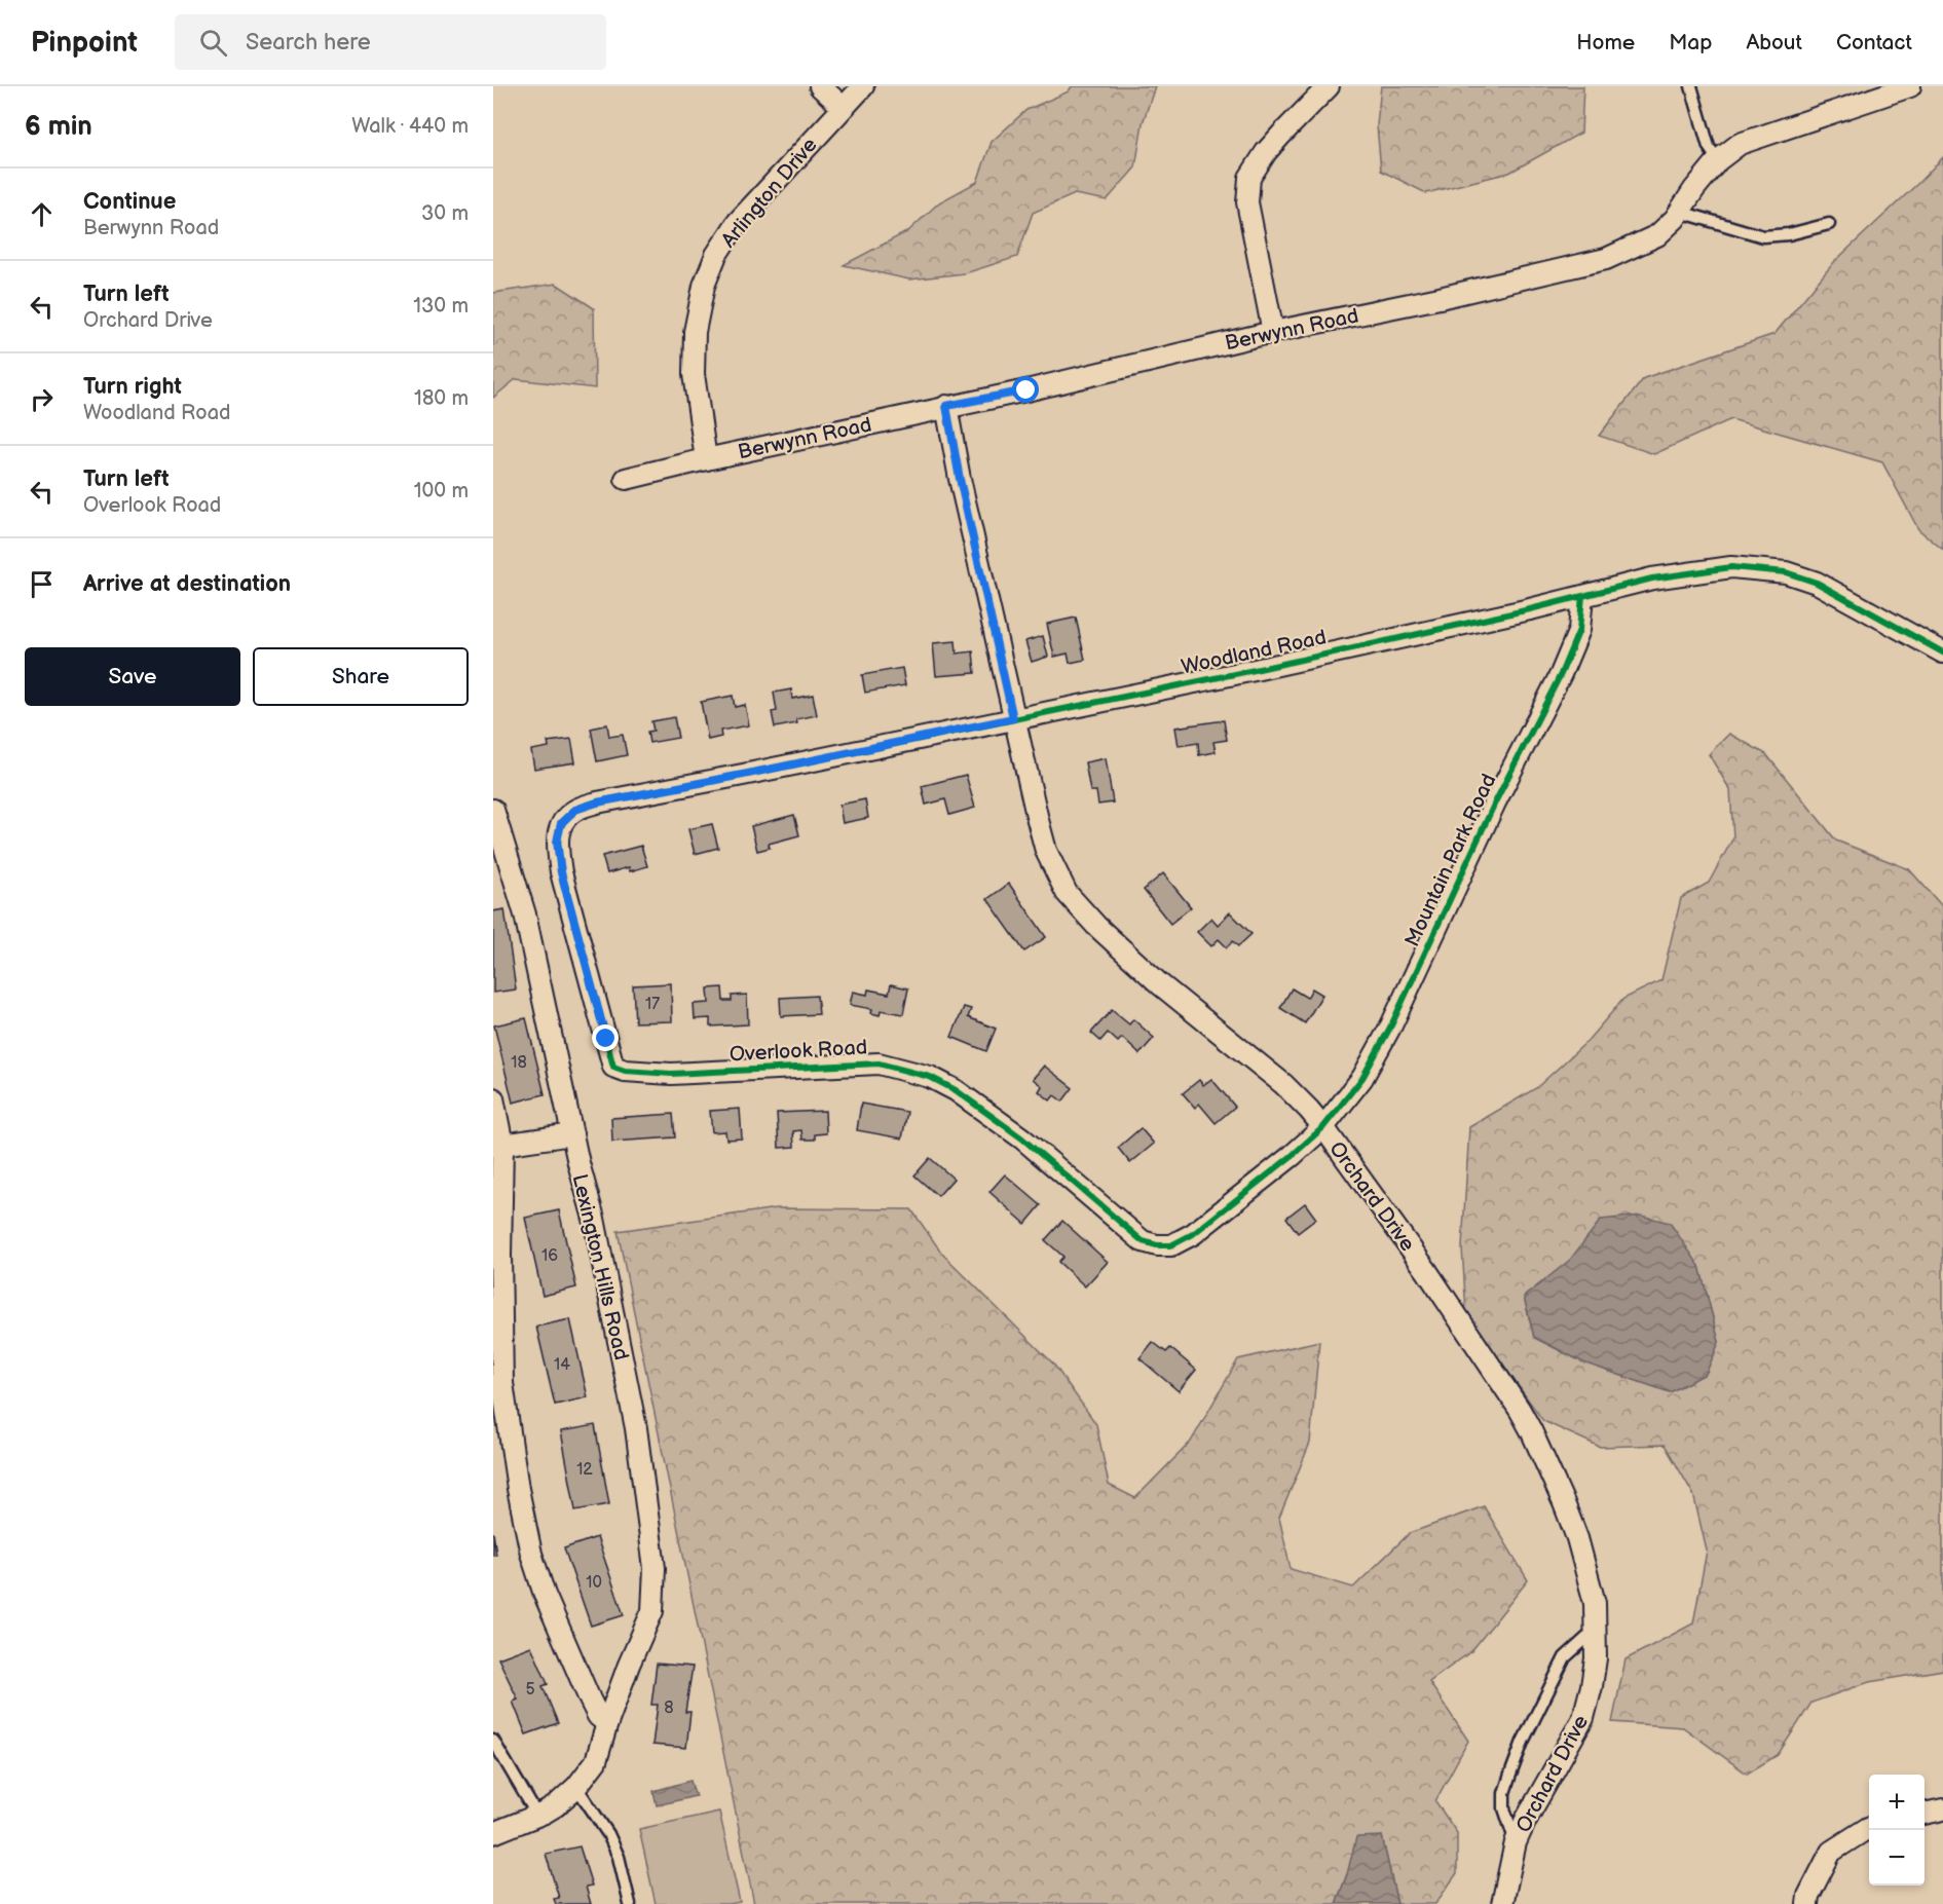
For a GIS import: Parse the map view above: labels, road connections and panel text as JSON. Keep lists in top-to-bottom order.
{
  "streets": {
    "street": [
      "Arlington Drive",
      "Berwynn Road",
      "Woodland Road",
      "Mountain Park Road",
      "Overlook Road",
      "Orchard Drive",
      "Lexington Hills Road"
    ]
  },
  "crossings": [
    ["Arlington Drive", "Berwynn Road"],
    ["Berwynn Road", "Orchard Drive"],
    ["Woodland Road", "Mountain Park Road"],
    ["Woodland Road", "Overlook Road"],
    ["Woodland Road", "Orchard Drive"],
    ["Mountain Park Road", "Overlook Road"],
    ["Mountain Park Road", "Orchard Drive"],
    ["Overlook Road", "Orchard Drive"]
  ],
  "house_numbers": [
    "17",
    "18",
    "16",
    "14",
    "12",
    "10",
    "5",
    "8"
  ],
  "page": {
    "header": "Pinpoint",
    "search": "Search here",
    "nav": [
      "Home",
      "Map",
      "About",
      "Contact"
    ],
    "heading": ["6 min", "Walk · 440 m"],
    "list": [
      ["Continue", "Berwynn Road", "30 m"],
      ["Turn left", "Orchard Drive", "130 m"],
      ["Turn right", "Woodland Road", "180 m"],
      ["Turn left", "Overlook Road", "100 m"],
      "Arrive at destination"
    ],
    "buttons": ["Save", "Share"],
    "map_buttons": ["+", "−"]
  }
}
